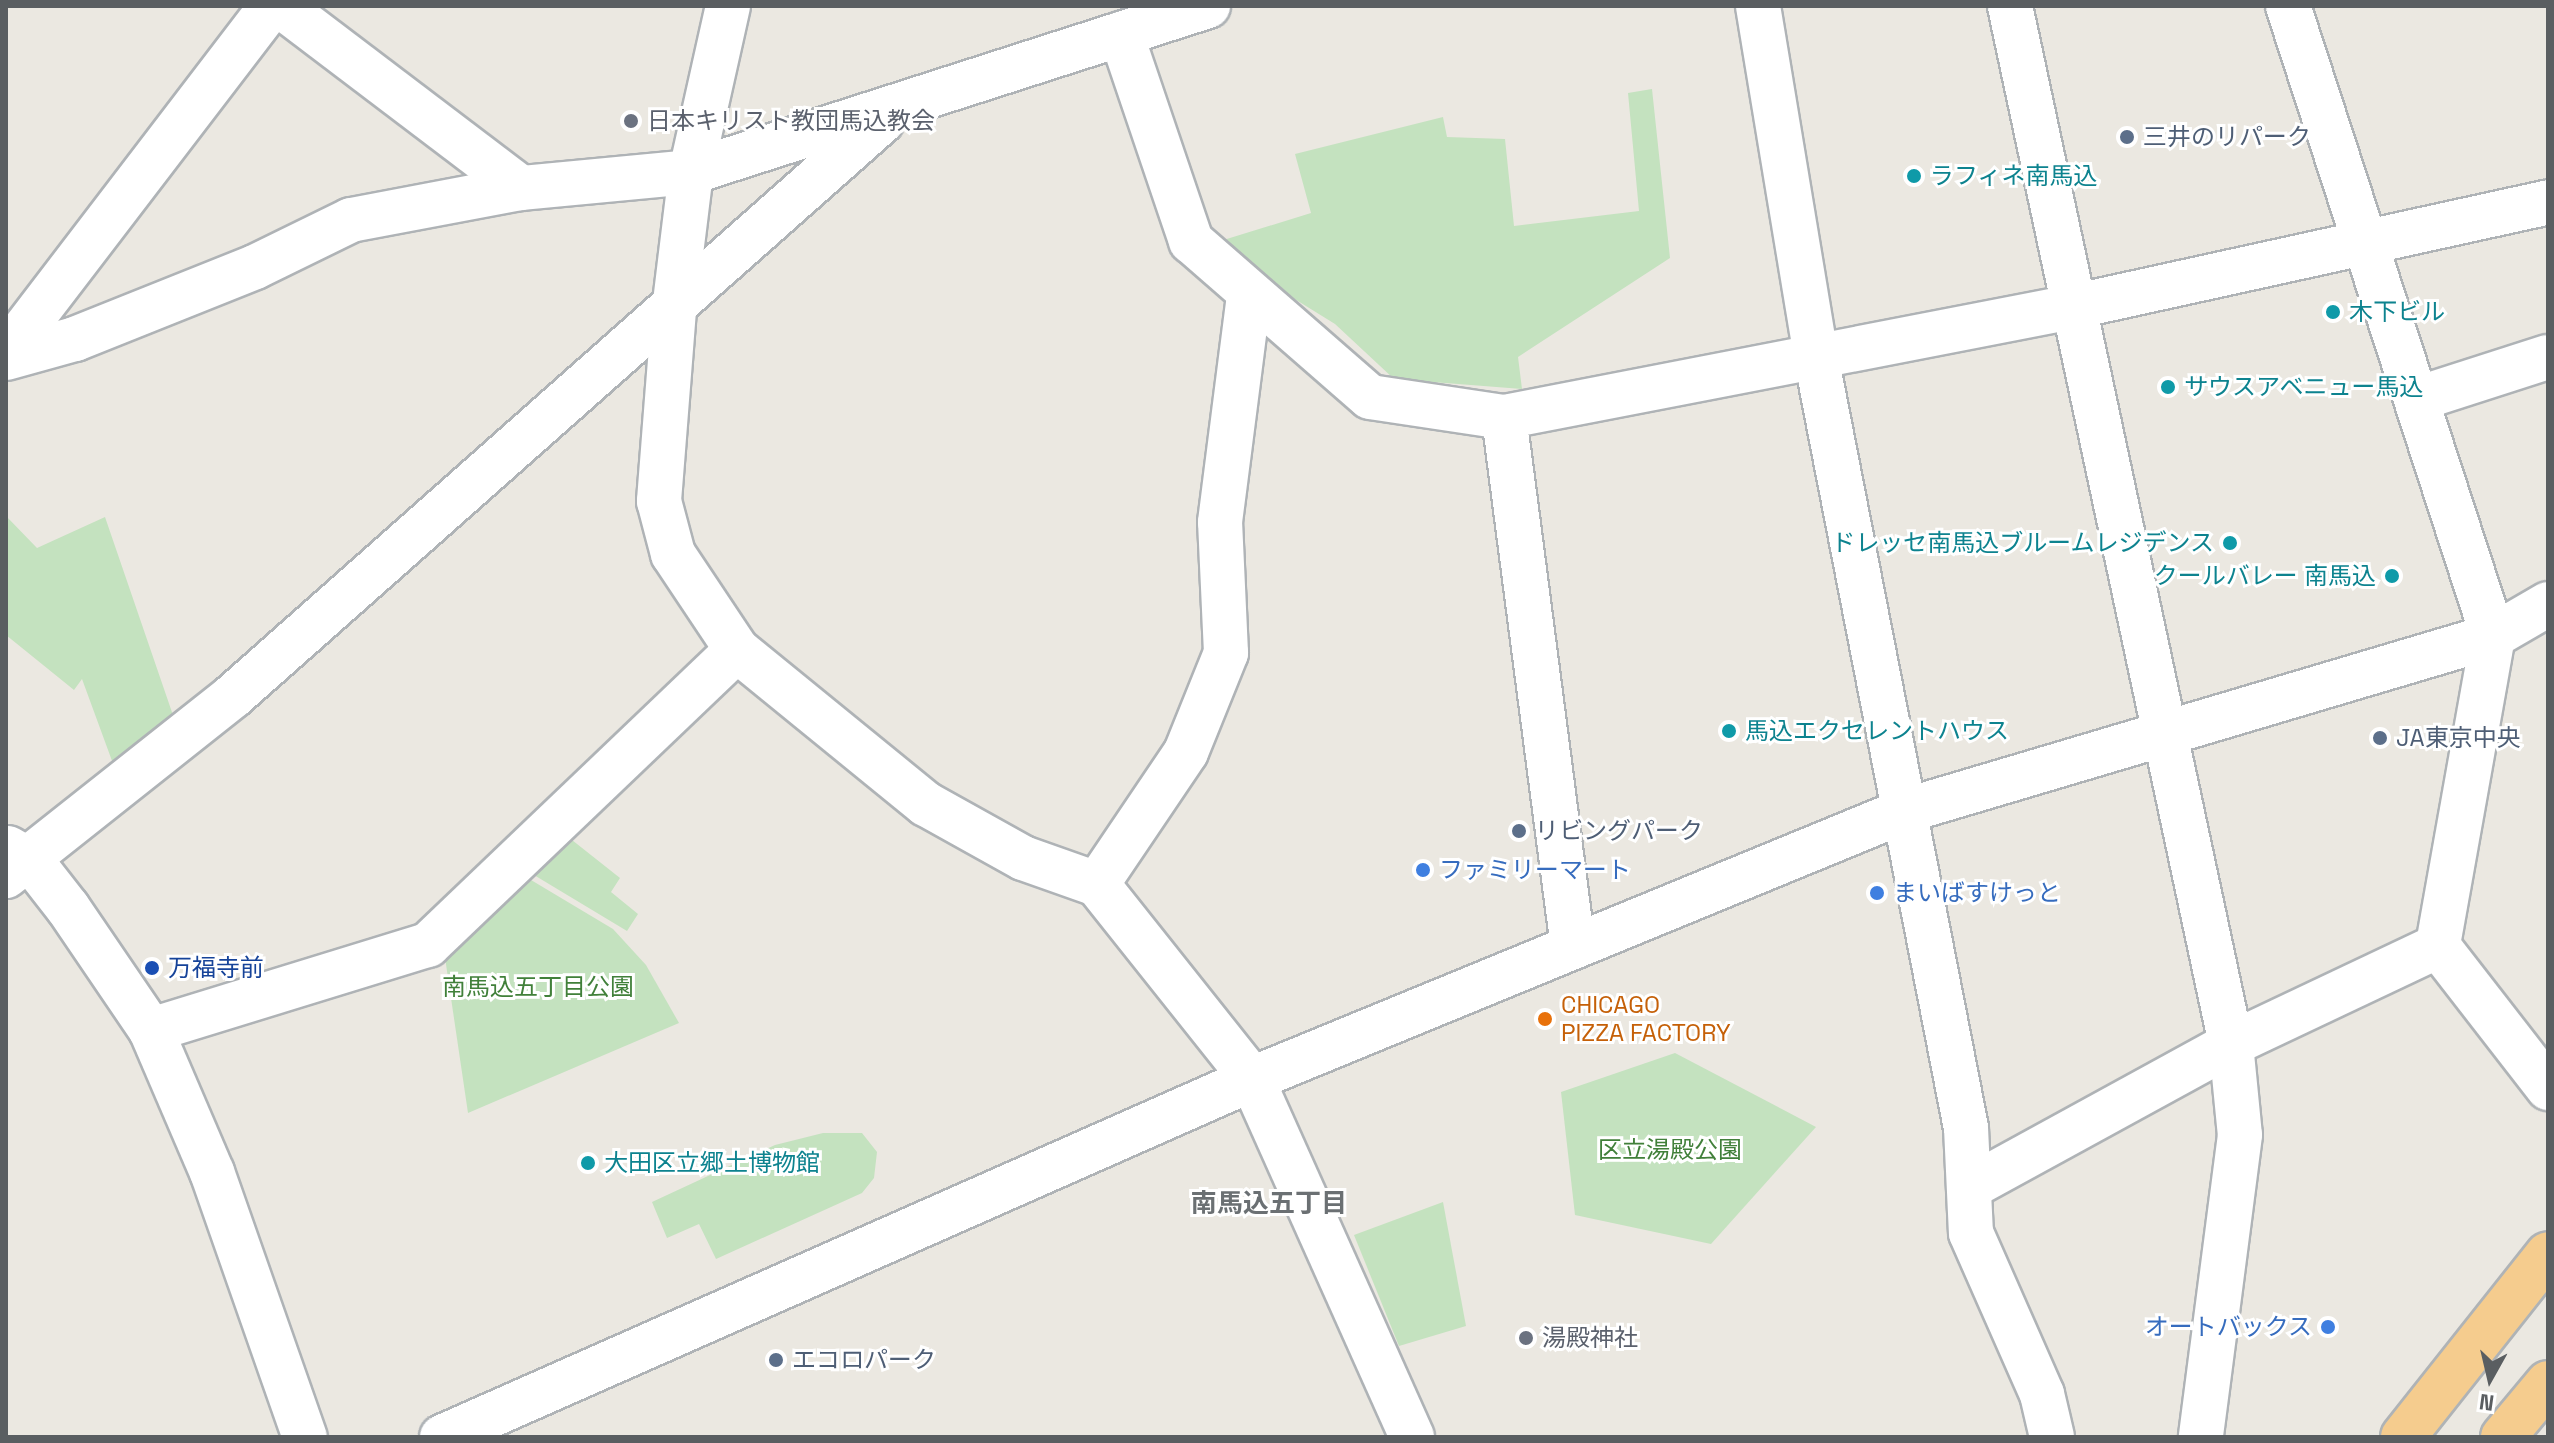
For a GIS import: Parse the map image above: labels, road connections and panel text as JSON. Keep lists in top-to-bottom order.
{
  "districts": ["南馬込五丁目"],
  "parks": ["南馬込五丁目公園", "区立湯殿公園"],
  "places": [
    "日本キリスト教団馬込教会",
    "三井のリパーク",
    "ラフィネ南馬込",
    "木下ビル",
    "サウスアベニュー馬込",
    "ドレッセ南馬込ブルームレジデンス",
    "クールバレー 南馬込",
    "馬込エクセレントハウス",
    "JA東京中央",
    "リビングパーク",
    "ファミリーマート",
    "まいばすけっと",
    "万福寺前",
    "CHICAGO PIZZA FACTORY",
    "大田区立郷土博物館",
    "オートバックス",
    "湯殿神社",
    "エコロパーク"
  ],
  "north": "bottom"
}
